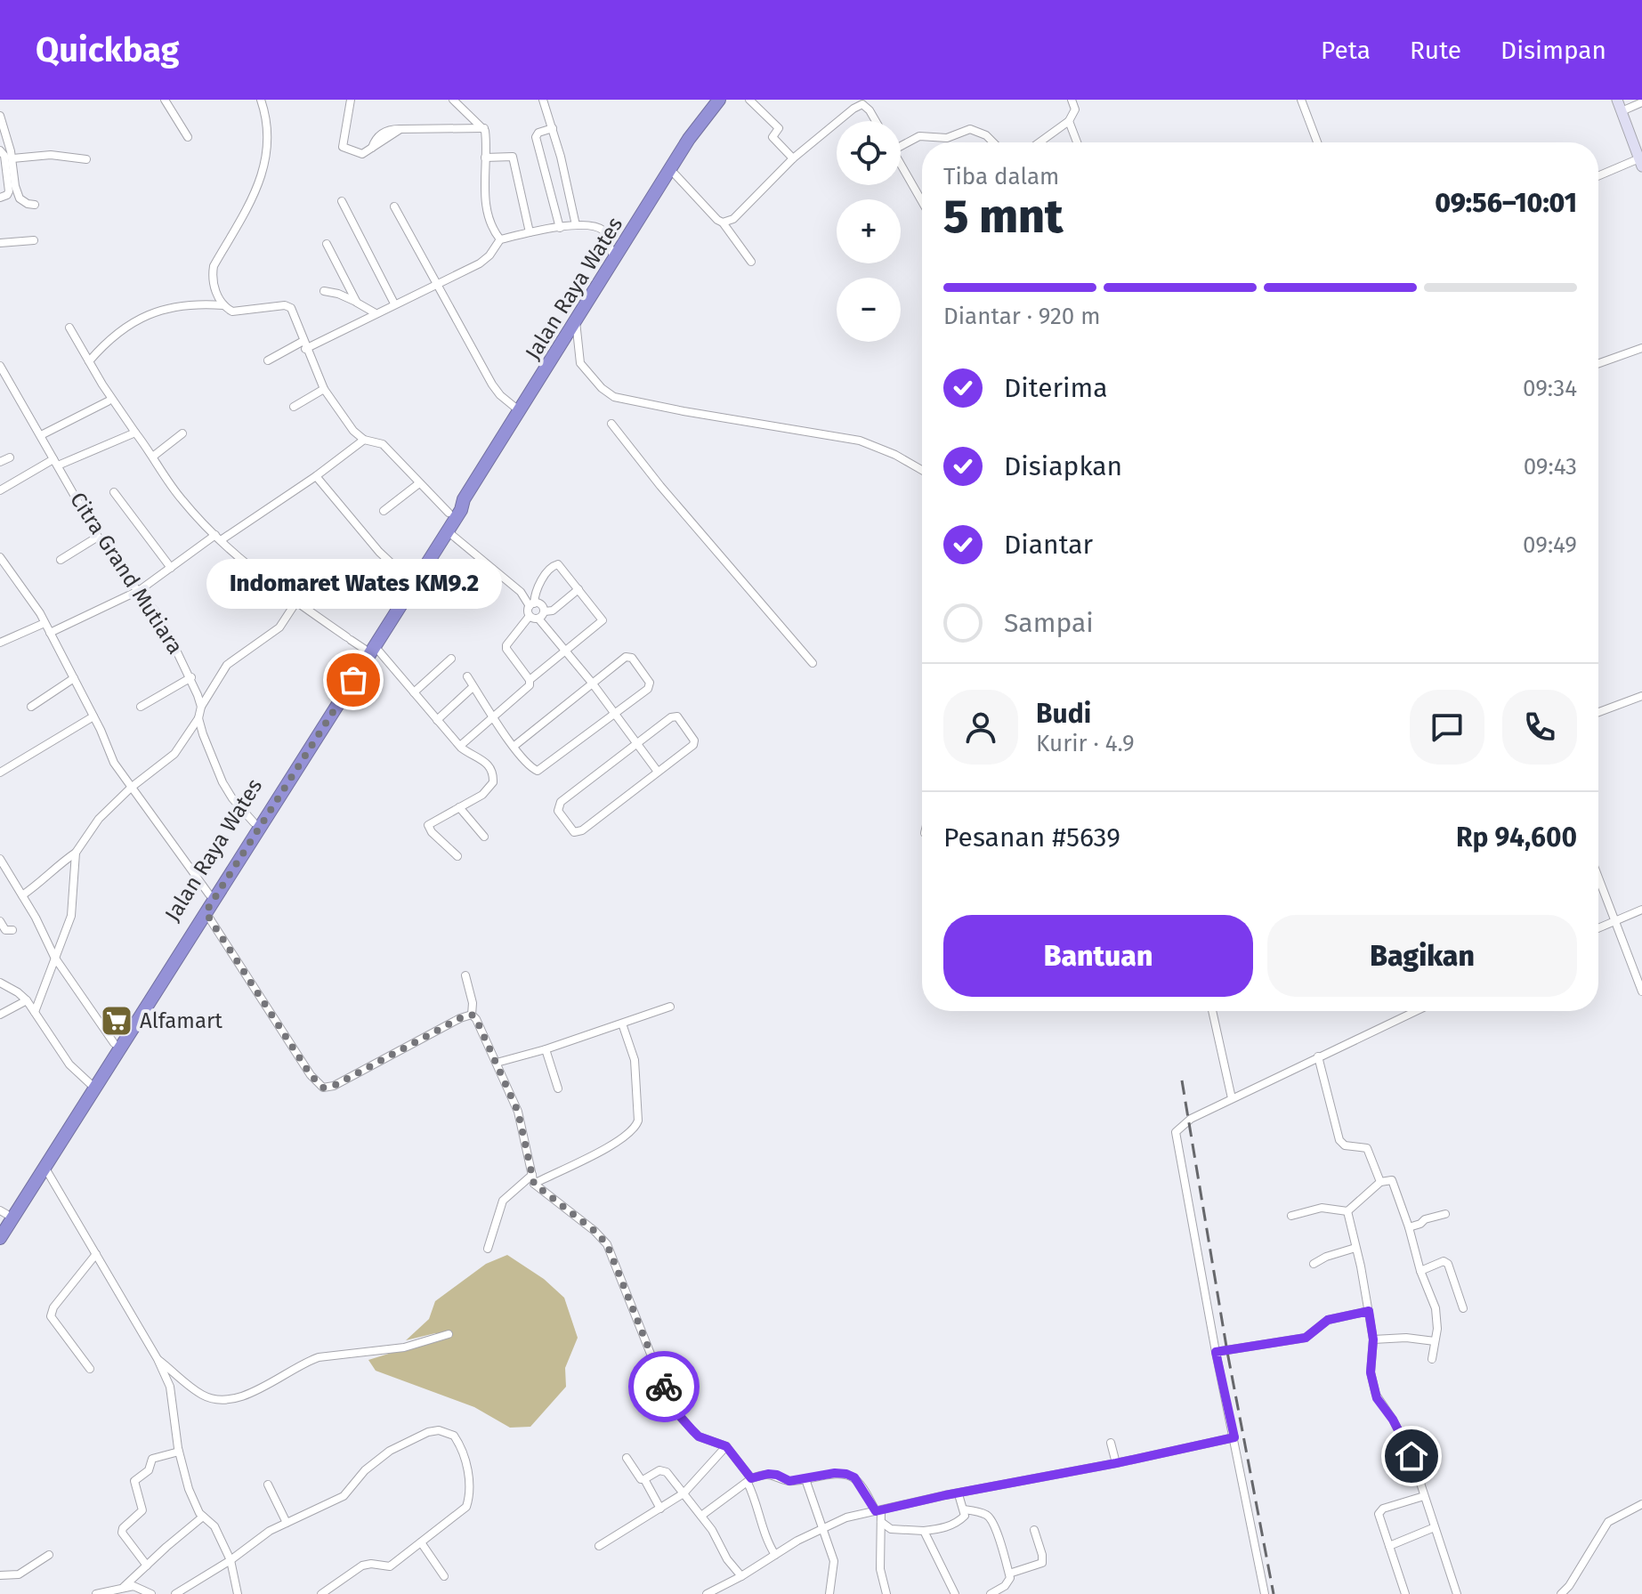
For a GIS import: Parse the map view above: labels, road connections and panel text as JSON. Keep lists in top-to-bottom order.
{
  "streets": {
    "highway": ["Jalan Raya Wates"],
    "street": ["Citra Grand Mutiara"]
  },
  "places": {
    "other": ["Indomaret Wates KM9.2"],
    "supermarket": ["Alfamart"]
  },
  "page": {
    "header": "Quickbag",
    "nav": ["Peta", "Rute", "Disimpan"],
    "map_buttons": ["+", "−"],
    "heading": ["5 mnt", "Tiba dalam", "09:56–10:01"],
    "panel": [
      "Budi",
      "Kurir · 4.9",
      "Pesanan #5639",
      "Rp 94,600"
    ],
    "bar": "Diantar · 920 m",
    "list": [
      ["Diterima", "09:34"],
      ["Disiapkan", "09:43"],
      ["Diantar", "09:49"],
      "Sampai"
    ],
    "bubble": "Indomaret Wates KM9.2",
    "buttons": ["Bantuan", "Bagikan"]
  }
}
